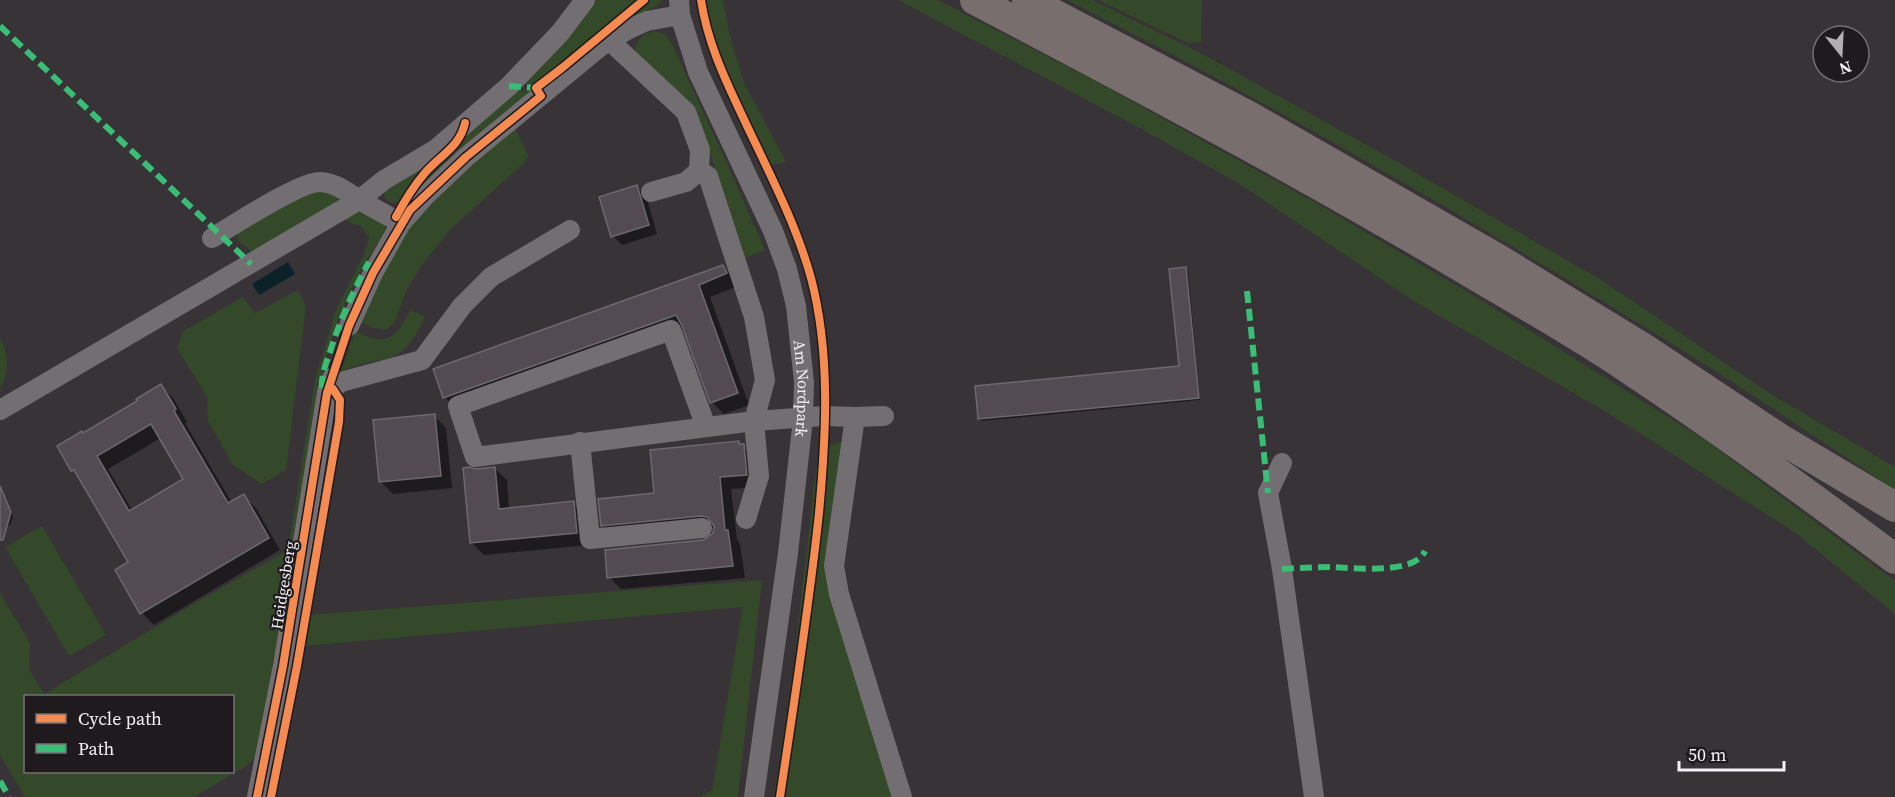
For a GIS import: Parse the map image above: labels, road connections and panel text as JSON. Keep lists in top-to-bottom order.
{
  "streets": {
    "street": ["Am Nordpark", "Heidgesberg"]
  },
  "legend": ["Cycle path", "Path"],
  "scale_bar": "50 m",
  "north": "bottom"
}
